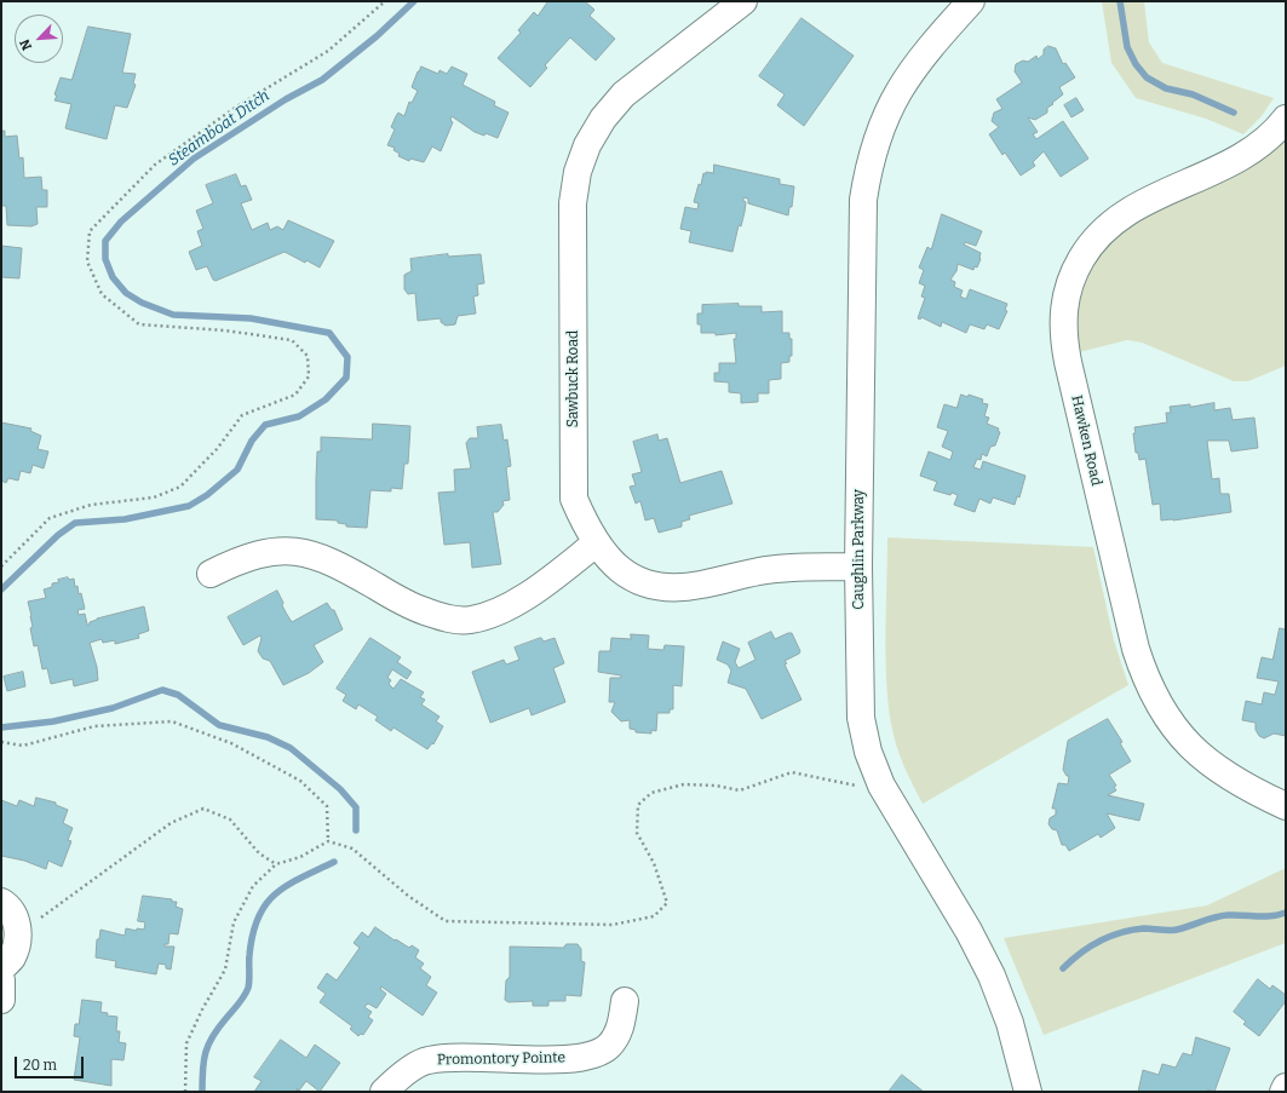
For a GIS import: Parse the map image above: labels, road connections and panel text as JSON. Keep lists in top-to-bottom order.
{
  "streets": {
    "street": [
      "Sawbuck Road",
      "Hawken Road",
      "Caughlin Parkway",
      "Promontory Pointe"
    ]
  },
  "crossings": [
    ["Sawbuck Road", "Caughlin Parkway"]
  ],
  "water": ["Steamboat Ditch"],
  "scale_bar": "20 m",
  "north": "bottom left"
}
